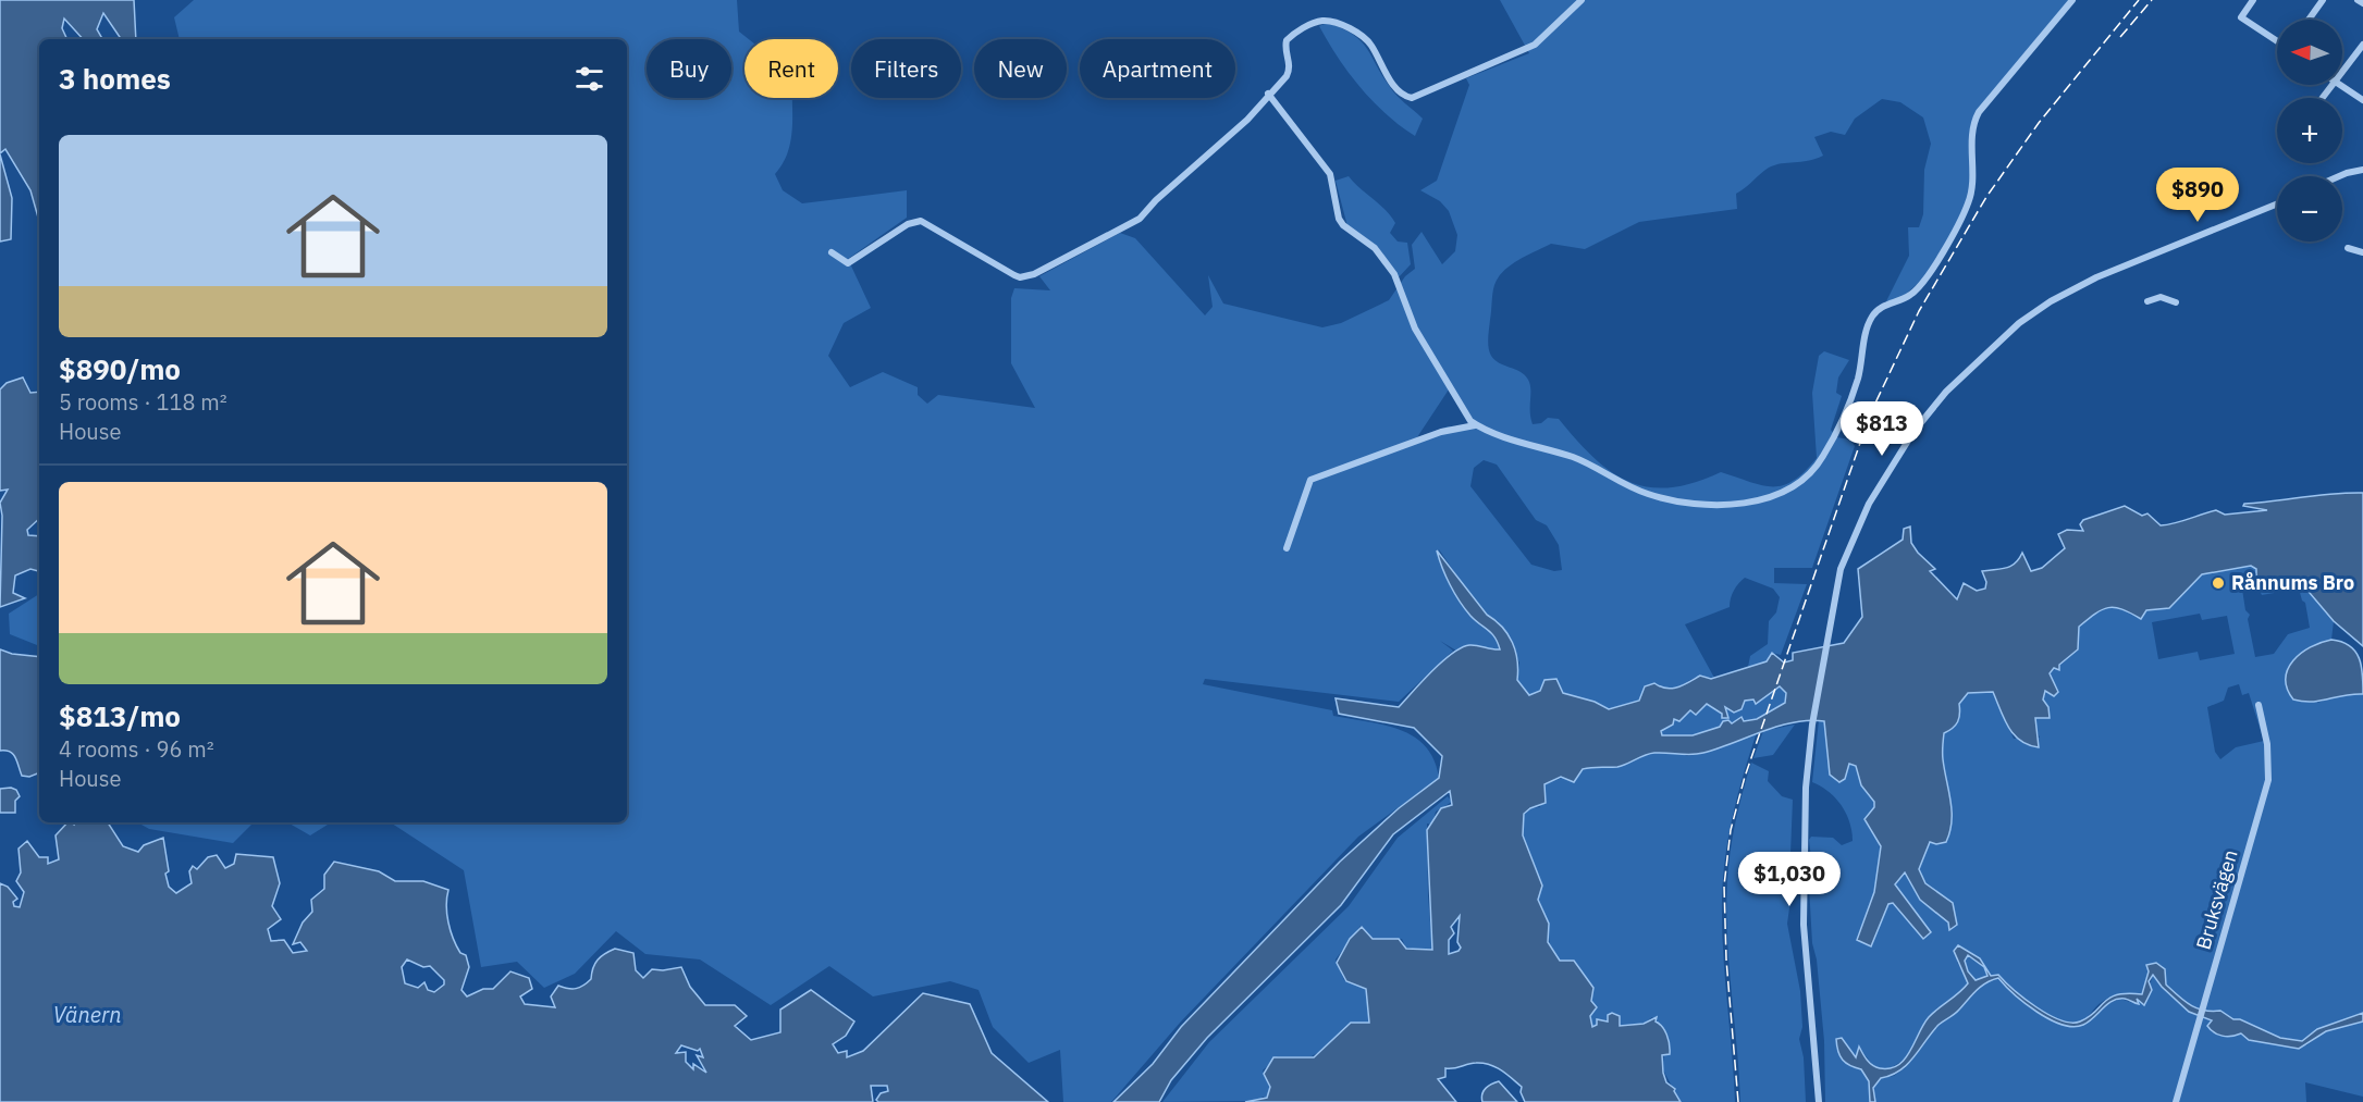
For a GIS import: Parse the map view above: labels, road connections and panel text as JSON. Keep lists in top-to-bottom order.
{
  "streets": {
    "street": ["Bruksvägen"]
  },
  "water": ["Vänern"],
  "places": ["Rånnums Bro"],
  "north": "left",
  "page": {
    "map_buttons": ["+", "−"],
    "chip": [
      "Buy",
      "Rent",
      "Filters",
      "New",
      "Apartment"
    ],
    "heading": "3 homes",
    "list": [
      {
        "name": "$890/mo",
        "note": "5 rooms · 118 m² · House"
      },
      {
        "name": "$813/mo",
        "note": "4 rooms · 96 m² · House"
      }
    ],
    "price": ["$890", "$813", "$1,030"]
  }
}
